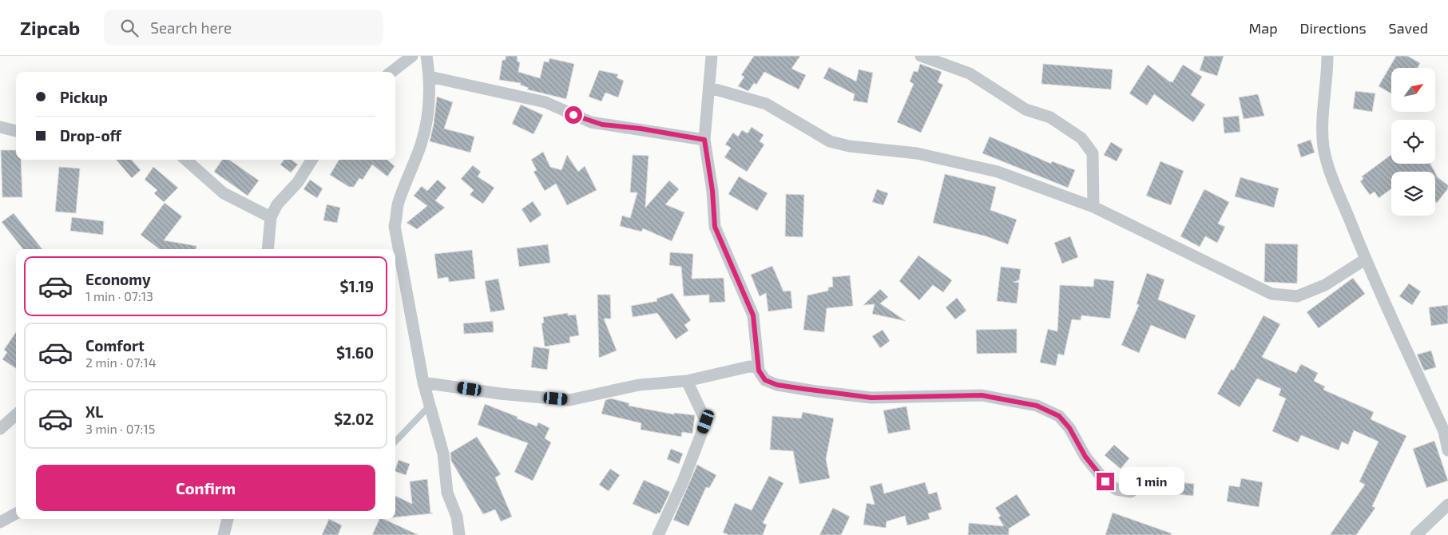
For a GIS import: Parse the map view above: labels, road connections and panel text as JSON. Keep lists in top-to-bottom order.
{
  "north": "top right",
  "page": {
    "header": "Zipcab",
    "search": "Search here",
    "nav": ["Map", "Directions", "Saved"],
    "banner": ["Pickup", "Drop-off"],
    "list": [
      {
        "name": "Economy",
        "note": "1 min · 07:13",
        "value": "$1.19"
      },
      {
        "name": "Comfort",
        "note": "2 min · 07:14",
        "value": "$1.60"
      },
      {
        "name": "XL",
        "note": "3 min · 07:15",
        "value": "$2.02"
      }
    ],
    "buttons": "Confirm",
    "bubble": "1 min"
  }
}
